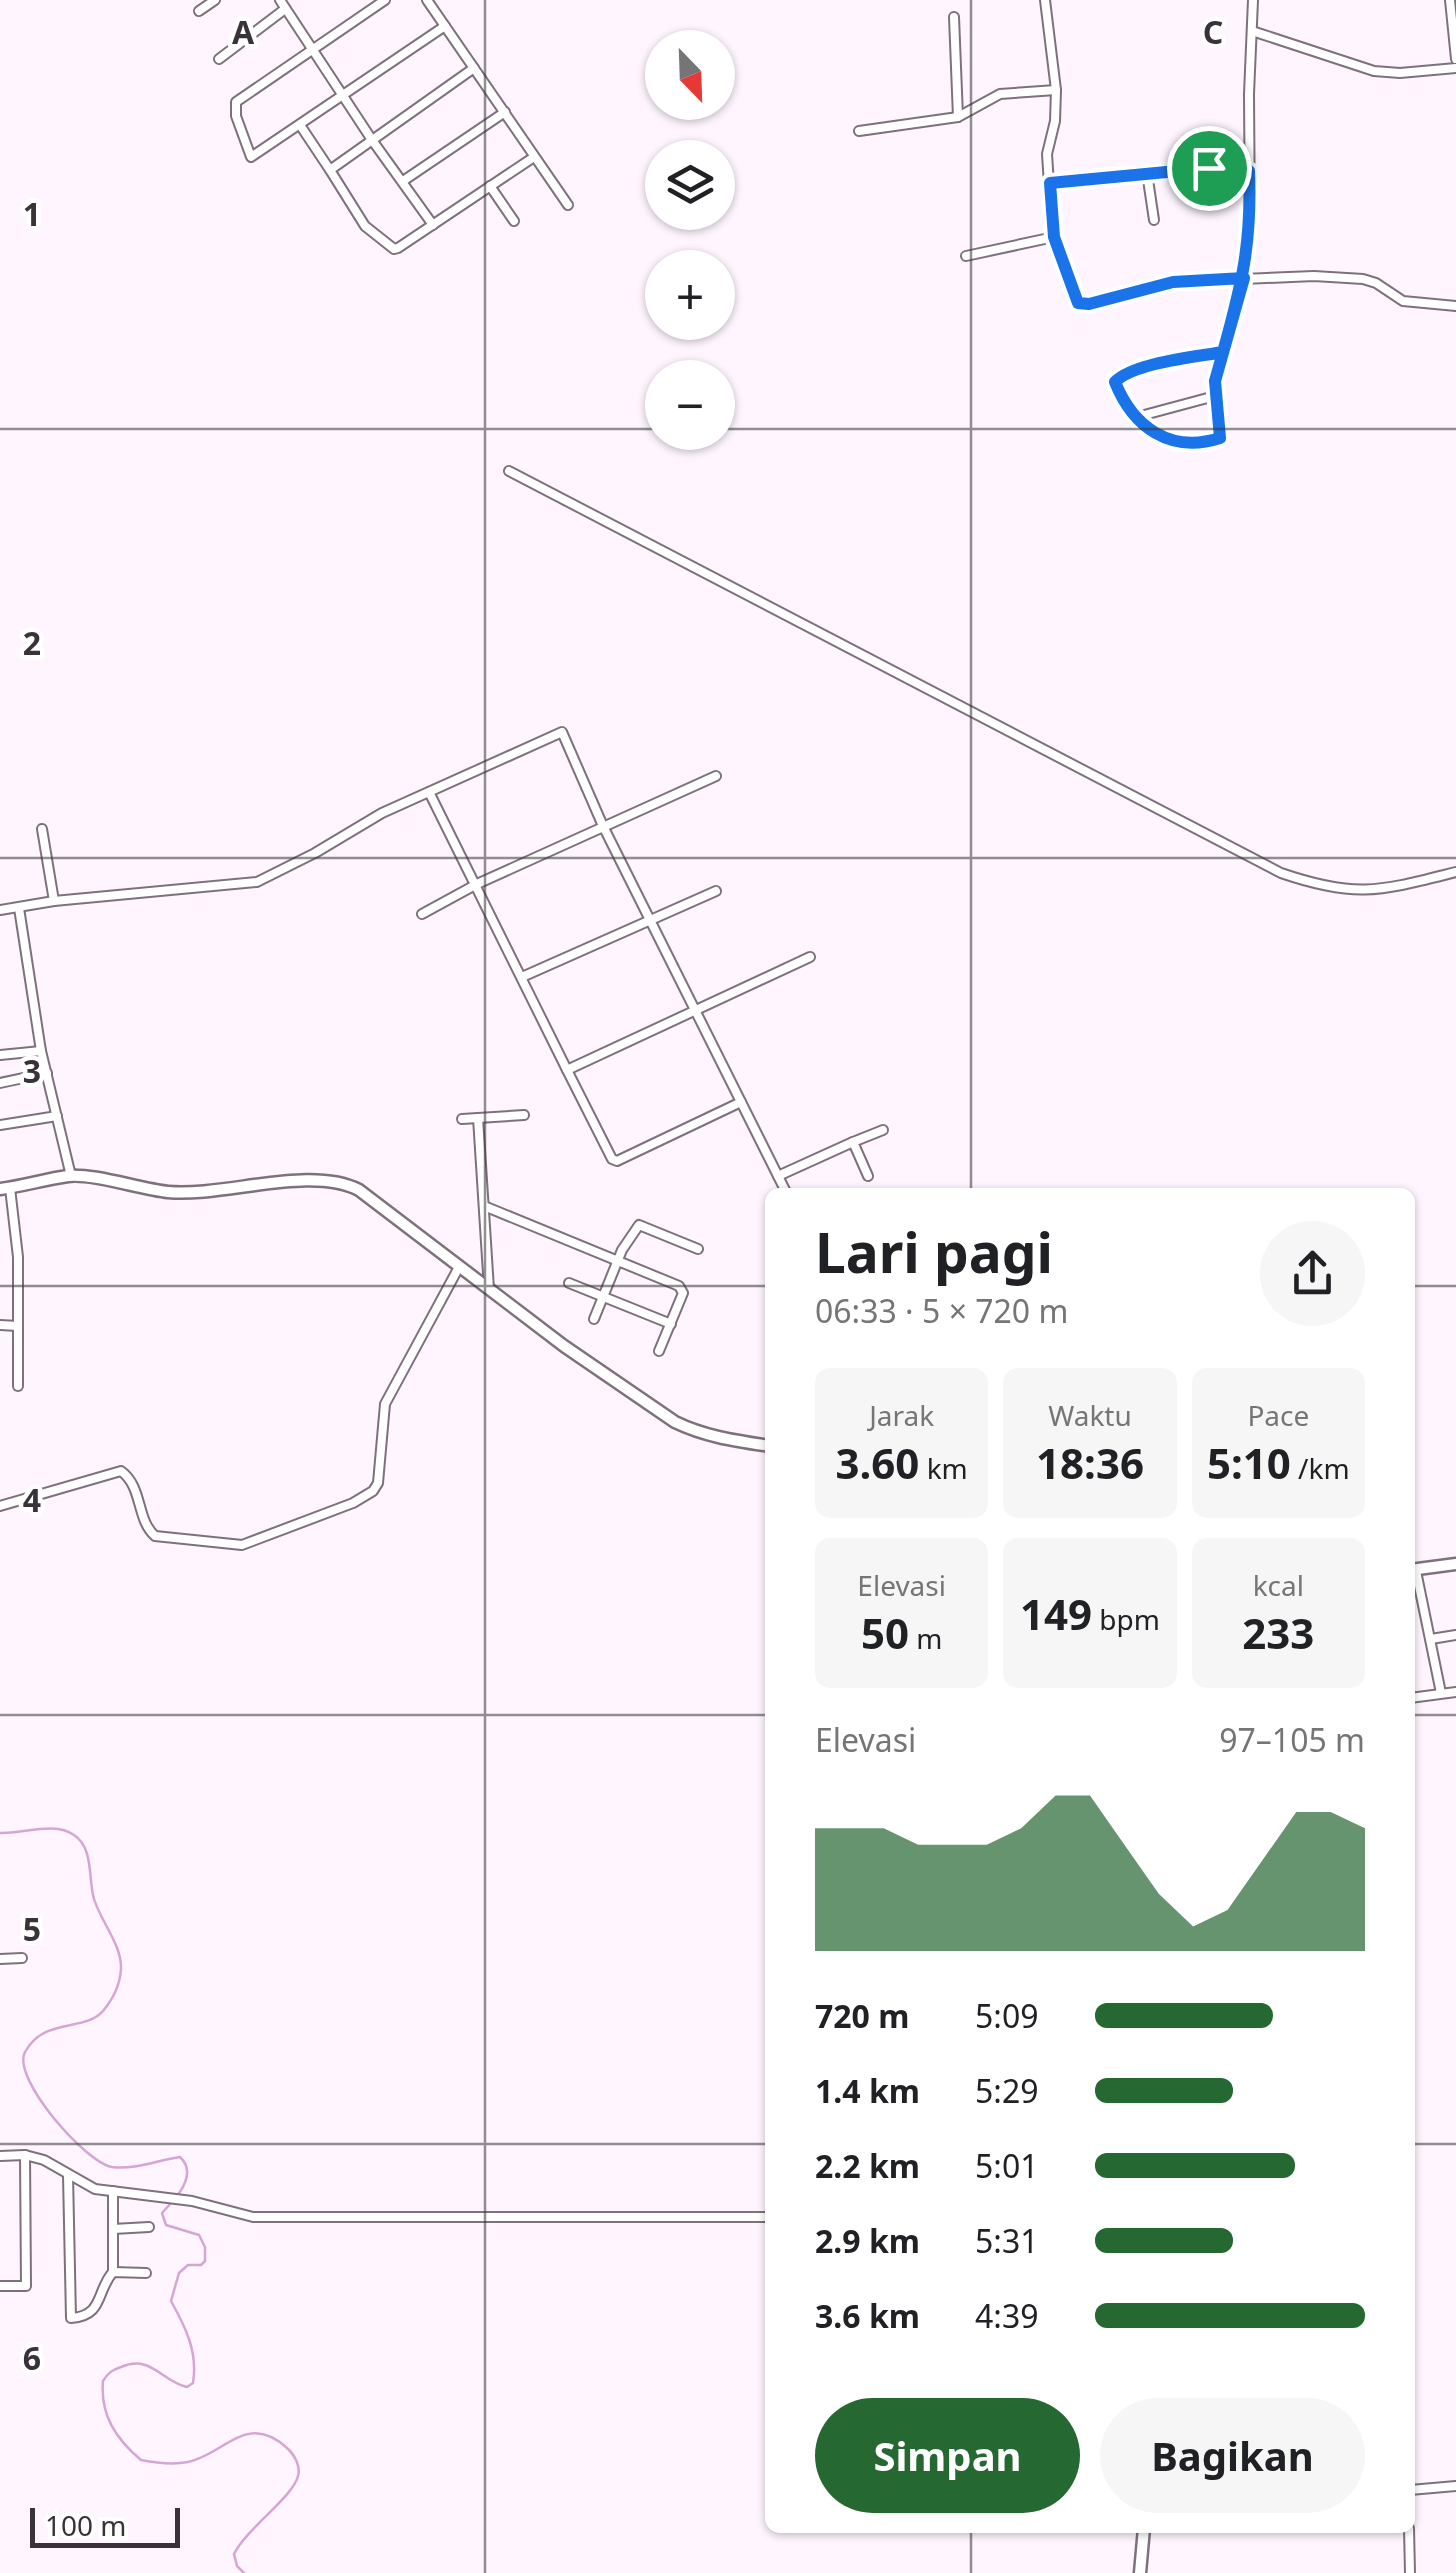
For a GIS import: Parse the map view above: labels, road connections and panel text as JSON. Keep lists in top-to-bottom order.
{
  "scale_bar": "100 m",
  "north": "bottom right",
  "page": {
    "map_buttons": ["+", "−"],
    "heading": ["Lari pagi", "06:33 · 5 × 720 m"],
    "stats": [
      ["Jarak", "3.60 km"],
      ["Waktu", "18:36"],
      ["Pace", "5:10 /km"],
      ["Elevasi", "50 m"],
      ["149 bpm"],
      ["kcal", "233"]
    ],
    "chart": ["Elevasi", "97–105 m"],
    "list": [
      {
        "name": "720 m",
        "note": "5:09"
      },
      {
        "name": "1.4 km",
        "note": "5:29"
      },
      {
        "name": "2.2 km",
        "note": "5:01"
      },
      {
        "name": "2.9 km",
        "note": "5:31"
      },
      {
        "name": "3.6 km",
        "note": "4:39"
      }
    ],
    "buttons": ["Simpan", "Bagikan"],
    "scale": "100 m"
  },
  "grid": {
    "columns": ["A", "C"],
    "rows": [
      "1",
      "2",
      "3",
      "4",
      "5",
      "6"
    ]
  }
}
